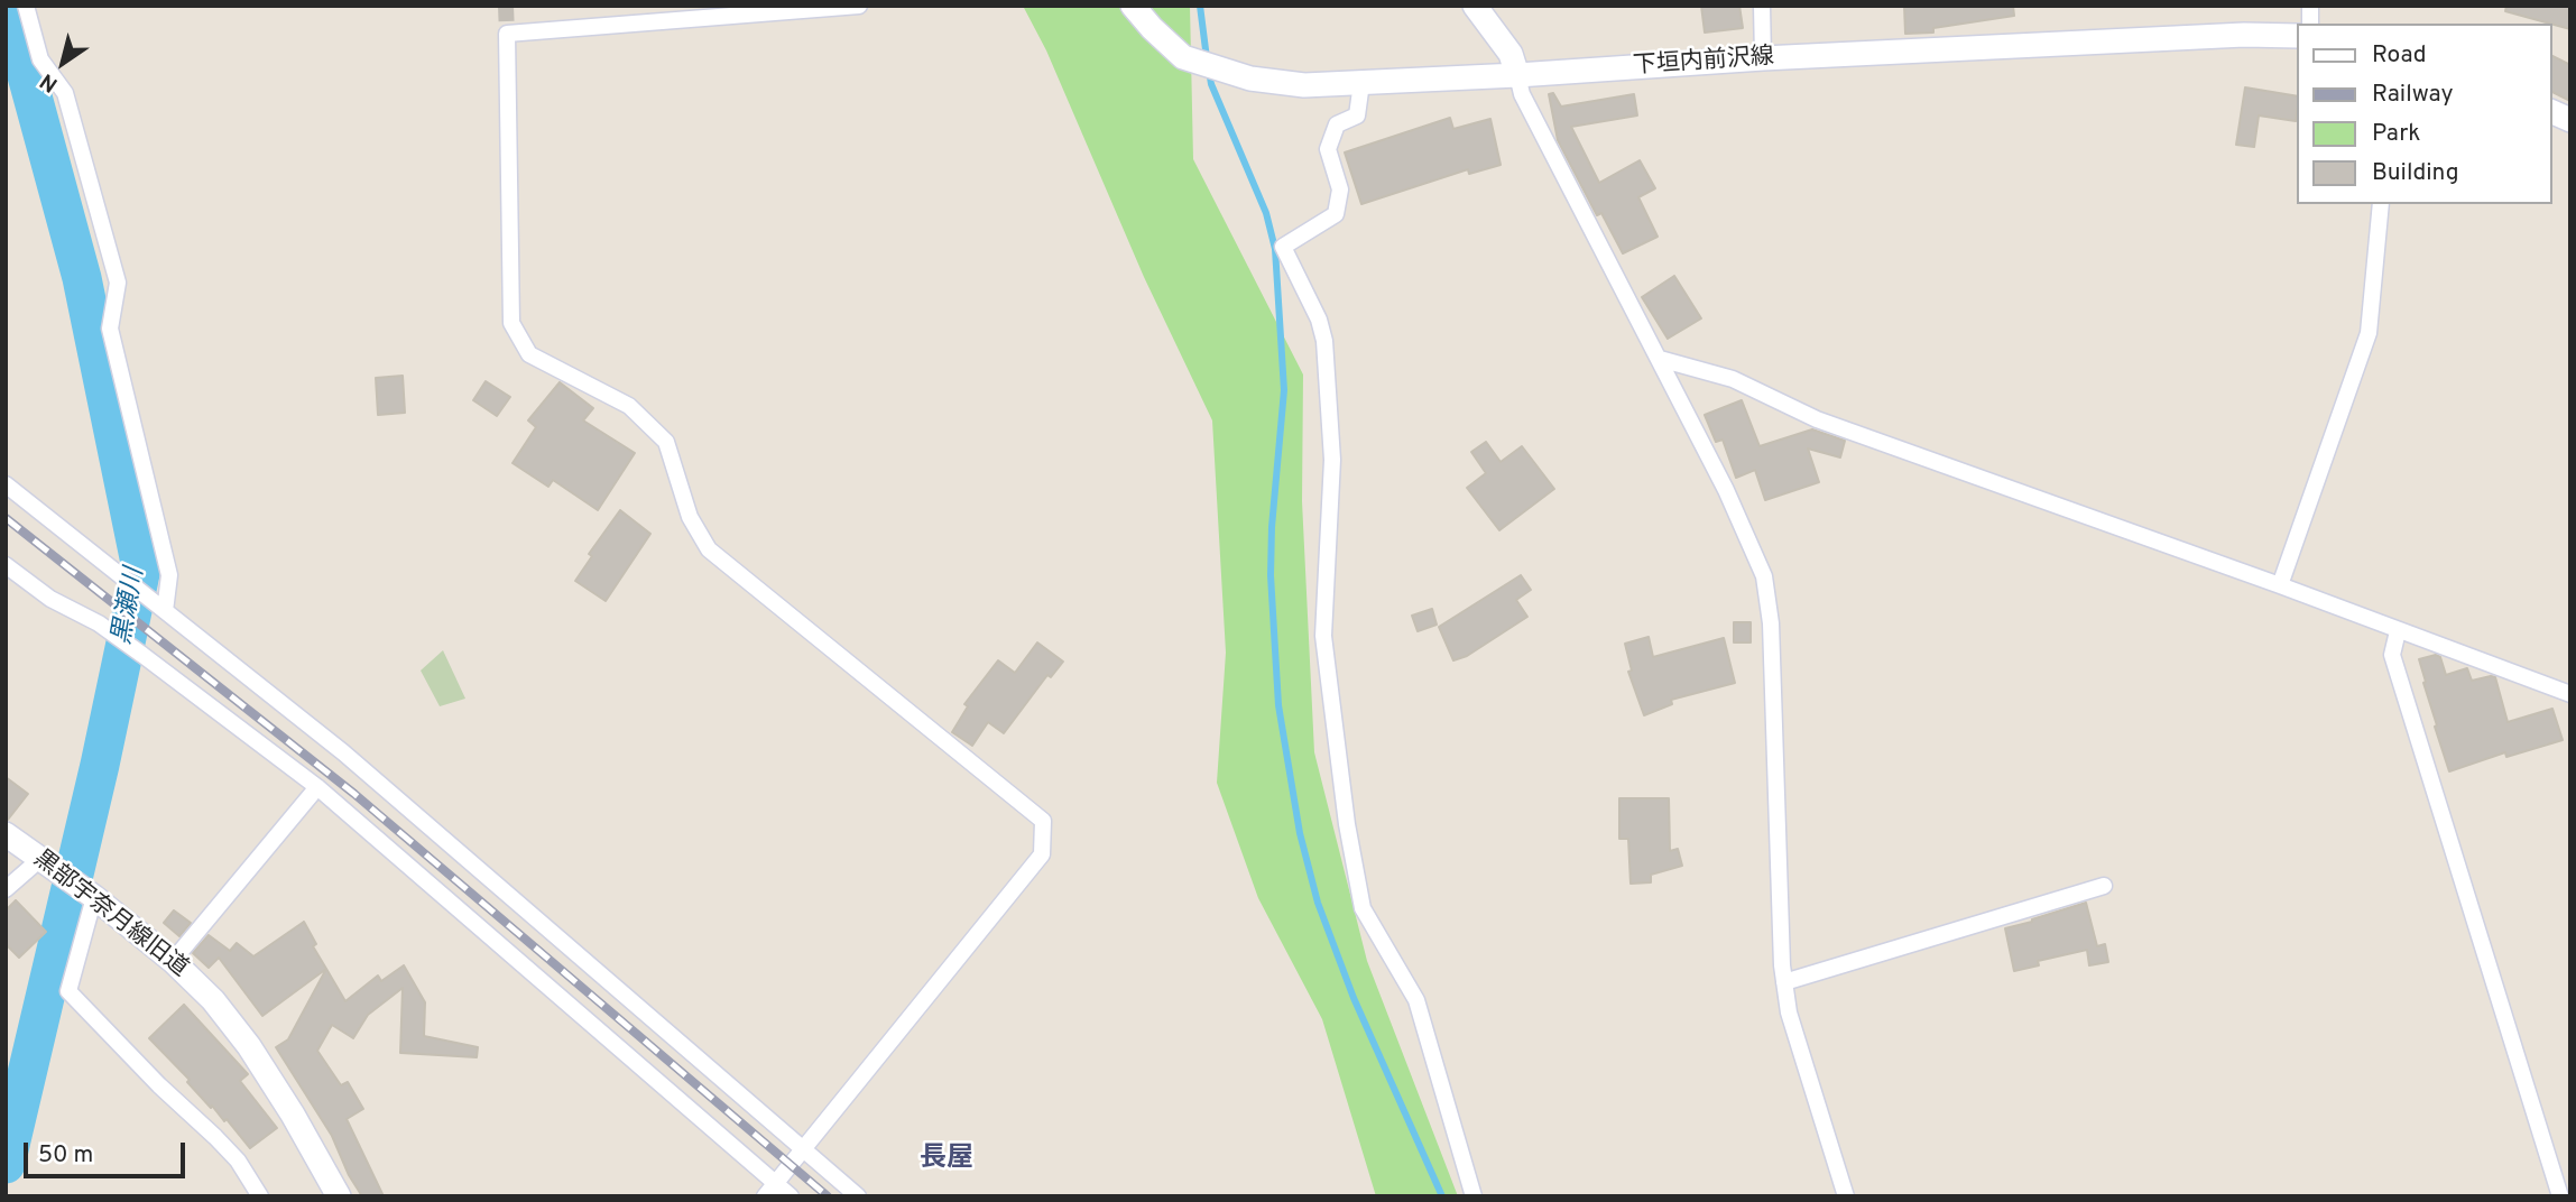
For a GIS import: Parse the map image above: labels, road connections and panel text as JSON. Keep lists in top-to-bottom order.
{
  "streets": {
    "main road": ["下垣内前沢線", "黒部宇奈月線旧道"]
  },
  "districts": ["長屋"],
  "water": ["黒瀬川"],
  "legend": [
    "Road",
    "Railway",
    "Park",
    "Building"
  ],
  "scale_bar": "50 m",
  "north": "bottom left"
}
